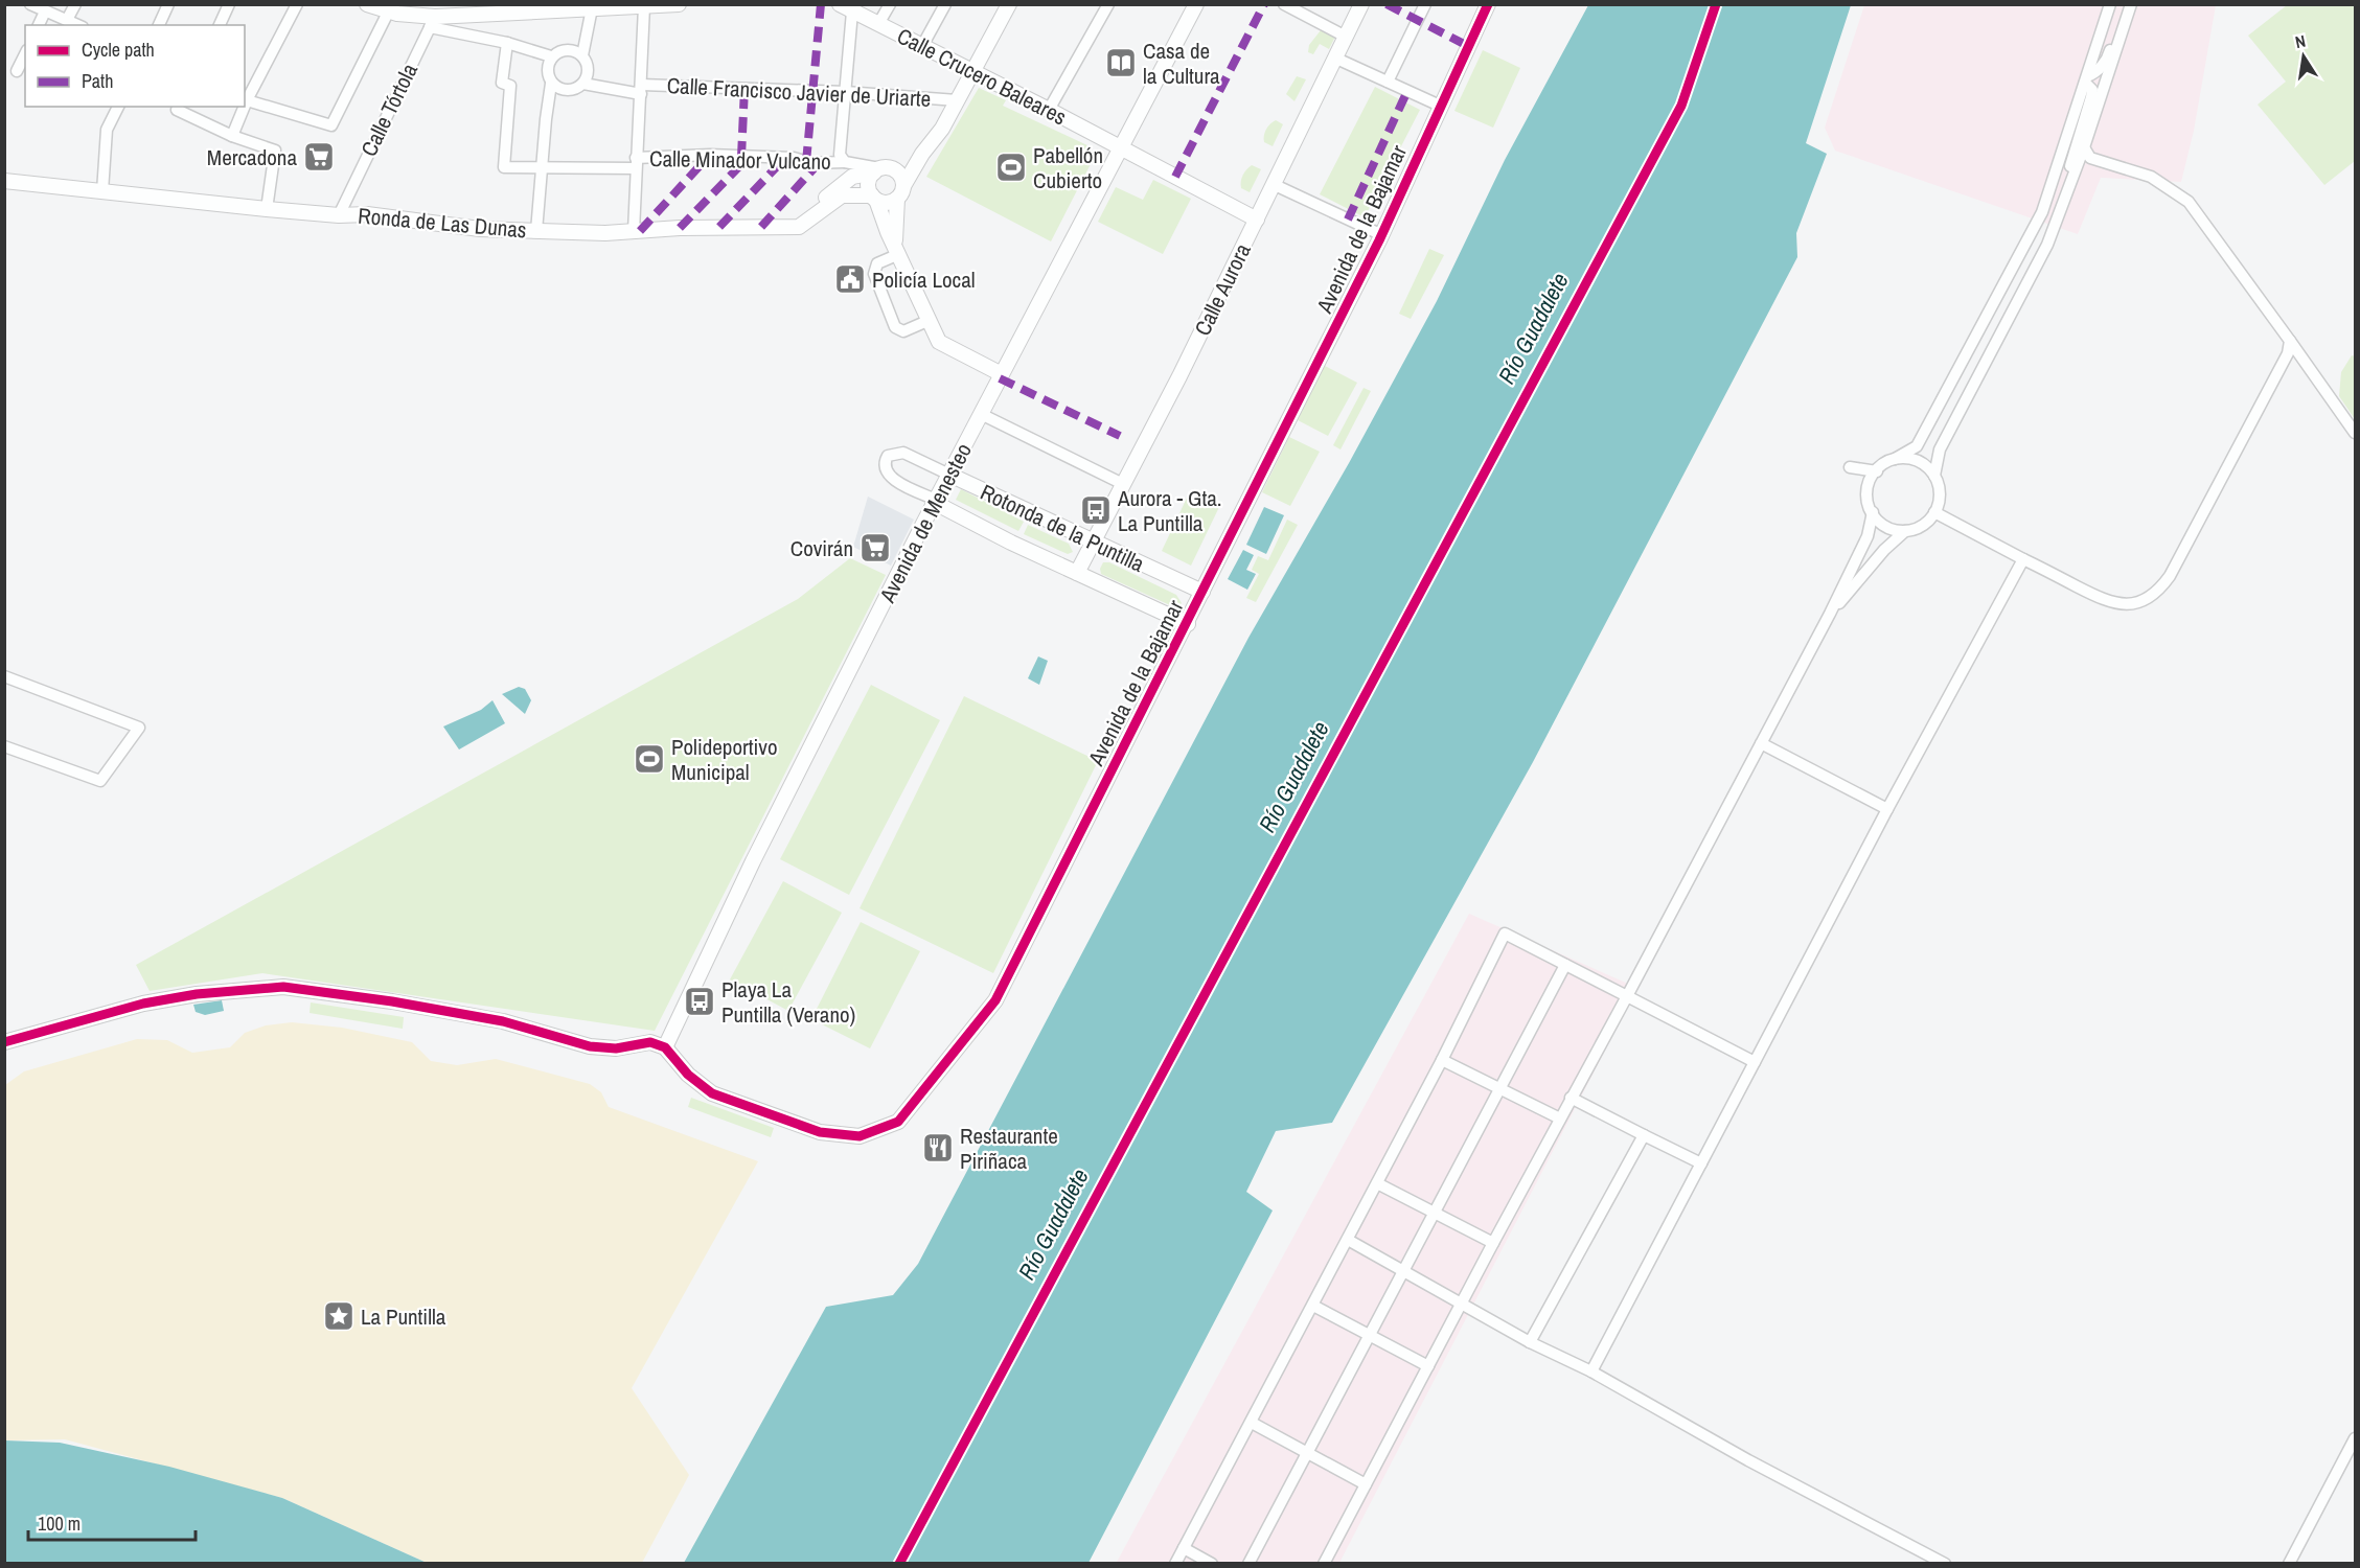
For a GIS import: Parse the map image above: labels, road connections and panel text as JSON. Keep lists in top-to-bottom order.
{
  "streets": {
    "street": [
      "Calle Crucero Baleares",
      "Calle Francisco Javier de Uriarte",
      "Calle Tórtola",
      "Calle Minador Vulcano",
      "Ronda de Las Dunas",
      "Avenida de la Bajamar",
      "Calle Aurora",
      "Avenida de Menesteo",
      "Rotonda de la Puntilla"
    ]
  },
  "crossings": [
    ["Calle Crucero Baleares", "Calle Aurora"],
    ["Calle Crucero Baleares", "Avenida de Menesteo"],
    ["Calle Tórtola", "Ronda de Las Dunas"],
    ["Avenida de la Bajamar", "Avenida de Menesteo"],
    ["Avenida de la Bajamar", "Rotonda de la Puntilla"],
    ["Calle Aurora", "Rotonda de la Puntilla"],
    ["Avenida de Menesteo", "Rotonda de la Puntilla"]
  ],
  "water": ["Río Guadalete"],
  "places": {
    "library": ["Casa de la Cultura"],
    "supermarket": ["Mercadona", "Covirán"],
    "sports": ["Pabellón Cubierto", "Polideportivo Municipal"],
    "public building": ["Policía Local"],
    "bus stop": ["Aurora - Gta. La Puntilla", "Playa La Puntilla (Verano)"],
    "restaurant": ["Restaurante Piriñaca"],
    "place": ["La Puntilla"]
  },
  "legend": ["Cycle path", "Path"],
  "scale_bar": "100 m",
  "north": "top"
}
